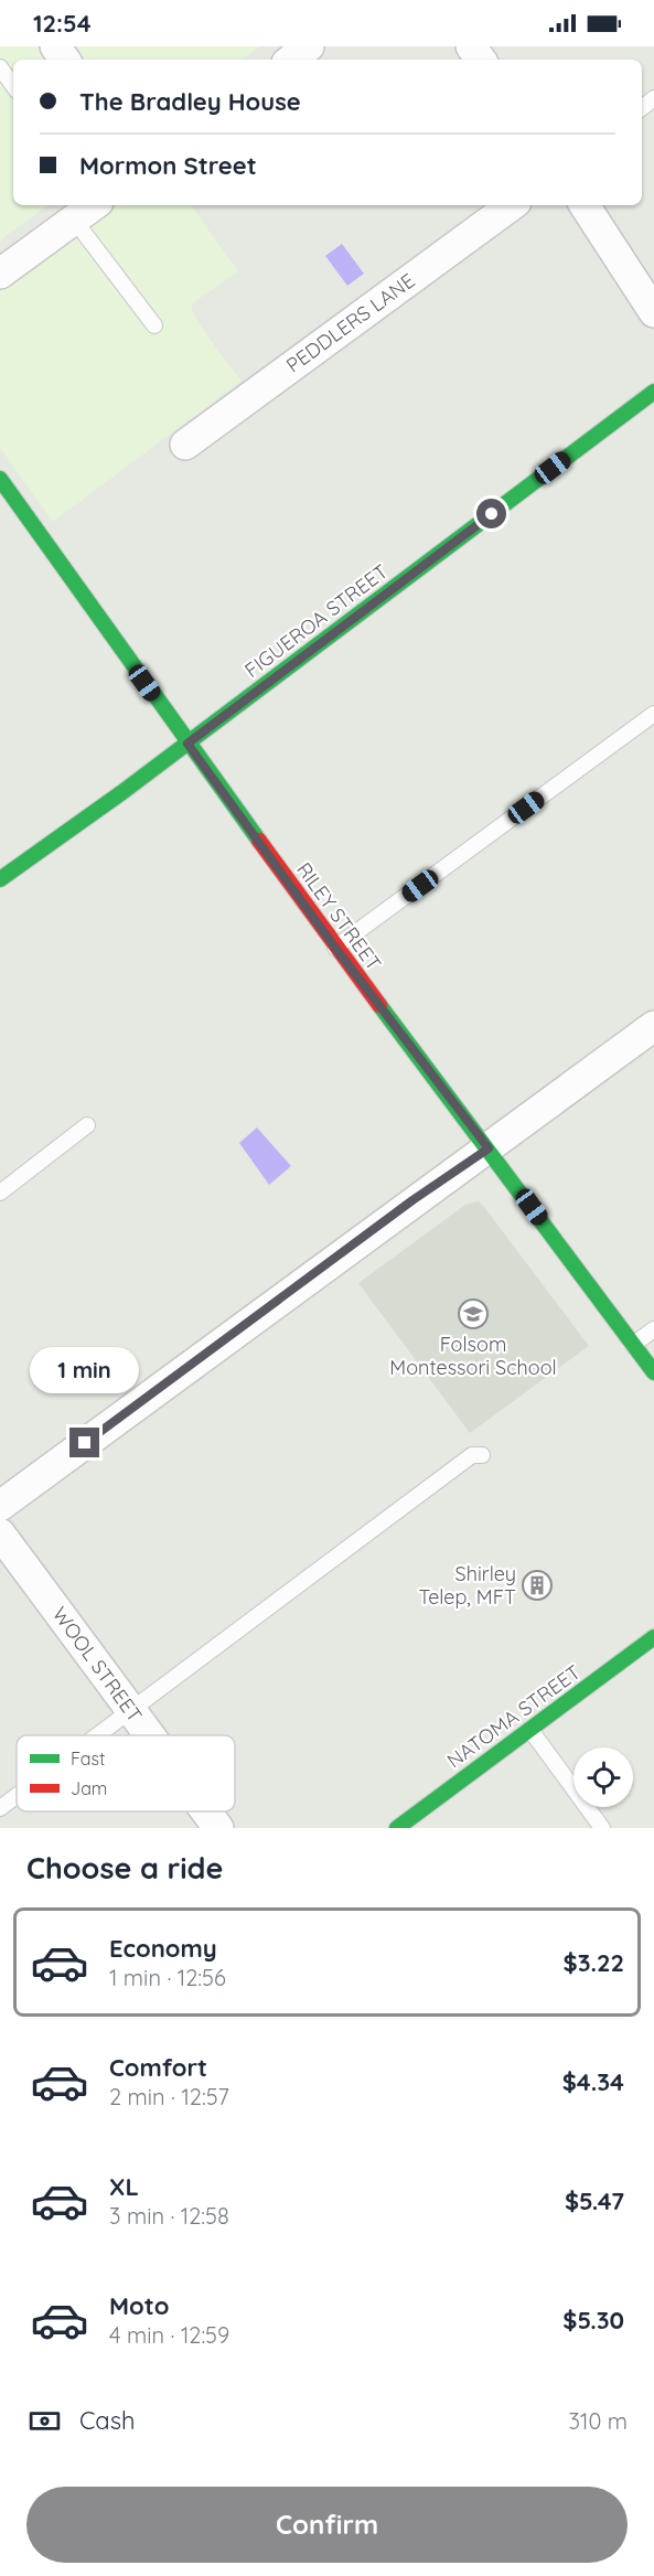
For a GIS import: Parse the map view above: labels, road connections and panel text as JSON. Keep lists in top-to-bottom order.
{
  "streets": {
    "street": [
      "PEDDLERS LANE",
      "FIGUEROA STREET",
      "RILEY STREET",
      "WOOL STREET",
      "NATOMA STREET"
    ]
  },
  "crossings": [
    ["FIGUEROA STREET", "RILEY STREET"]
  ],
  "places": {
    "school or university": ["Folsom Montessori School"],
    "building": ["Shirley Telep, MFT"]
  },
  "legend": ["Fast", "Jam"],
  "page": {
    "status": "12:54",
    "banner": ["The Bradley House", "Mormon Street"],
    "bubble": "1 min",
    "heading": "Choose a ride",
    "list": [
      {
        "name": "Economy",
        "note": "1 min · 12:56",
        "value": "$3.22"
      },
      {
        "name": "Comfort",
        "note": "2 min · 12:57",
        "value": "$4.34"
      },
      {
        "name": "XL",
        "note": "3 min · 12:58",
        "value": "$5.47"
      },
      {
        "name": "Moto",
        "note": "4 min · 12:59",
        "value": "$5.30"
      }
    ],
    "pay": ["Cash", "310 m"],
    "buttons": "Confirm"
  }
}
